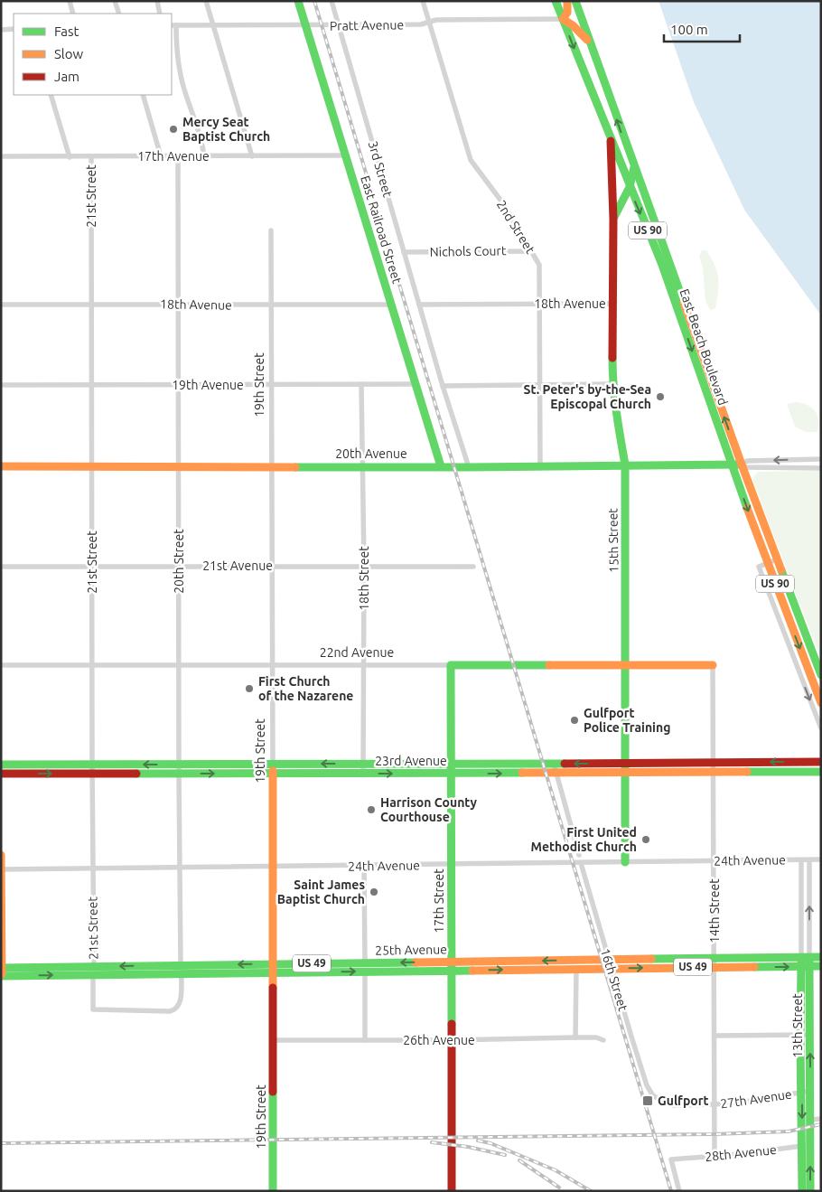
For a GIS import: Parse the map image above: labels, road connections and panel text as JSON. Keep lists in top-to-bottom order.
{
  "streets": {
    "street": [
      "Pratt Avenue",
      "17th Avenue",
      "3rd Street",
      "21st Street",
      "2nd Street",
      "East Railroad Street",
      "US 90",
      "Nichols Court",
      "18th Avenue",
      "East Beach Boulevard",
      "19th Avenue",
      "19th Street",
      "20th Avenue",
      "15th Street",
      "20th Street",
      "21st Avenue",
      "18th Street",
      "22nd Avenue",
      "23rd Avenue",
      "24th Avenue",
      "17th Street",
      "14th Street",
      "25th Avenue",
      "US 49",
      "16th Street",
      "13th Street",
      "26th Avenue",
      "27th Avenue",
      "28th Avenue"
    ]
  },
  "crossings": [
    ["Pratt Avenue", "3rd Street"],
    ["Pratt Avenue", "2nd Street"],
    ["Pratt Avenue", "East Railroad Street"],
    ["Pratt Avenue", "East Beach Boulevard"],
    ["17th Avenue", "21st Street"],
    ["17th Avenue", "East Railroad Street"],
    ["17th Avenue", "20th Street"],
    ["3rd Street", "Nichols Court"],
    ["3rd Street", "18th Avenue"],
    ["3rd Street", "20th Avenue"],
    ["21st Street", "18th Avenue"],
    ["21st Street", "19th Avenue"],
    ["21st Street", "20th Avenue"],
    ["21st Street", "20th Street"],
    ["21st Street", "21st Avenue"],
    ["21st Street", "22nd Avenue"],
    ["21st Street", "23rd Avenue"],
    ["21st Street", "24th Avenue"],
    ["21st Street", "25th Avenue"],
    ["2nd Street", "Nichols Court"],
    ["2nd Street", "18th Avenue"],
    ["2nd Street", "20th Avenue"],
    ["East Railroad Street", "18th Avenue"],
    ["East Railroad Street", "19th Avenue"],
    ["East Railroad Street", "20th Avenue"],
    ["18th Avenue", "19th Street"],
    ["18th Avenue", "15th Street"],
    ["18th Avenue", "20th Street"],
    ["East Beach Boulevard", "20th Avenue"],
    ["East Beach Boulevard", "15th Street"],
    ["19th Avenue", "19th Street"],
    ["19th Avenue", "20th Street"],
    ["19th Avenue", "18th Street"],
    ["19th Street", "20th Avenue"],
    ["19th Street", "21st Avenue"],
    ["19th Street", "22nd Avenue"],
    ["19th Street", "23rd Avenue"],
    ["19th Street", "24th Avenue"],
    ["19th Street", "25th Avenue"],
    ["19th Street", "26th Avenue"],
    ["20th Avenue", "15th Street"],
    ["20th Avenue", "20th Street"],
    ["20th Avenue", "18th Street"],
    ["15th Street", "22nd Avenue"],
    ["15th Street", "23rd Avenue"],
    ["15th Street", "24th Avenue"],
    ["20th Street", "21st Avenue"],
    ["20th Street", "22nd Avenue"],
    ["20th Street", "23rd Avenue"],
    ["20th Street", "24th Avenue"],
    ["20th Street", "25th Avenue"],
    ["21st Avenue", "18th Street"],
    ["18th Street", "22nd Avenue"],
    ["18th Street", "23rd Avenue"],
    ["22nd Avenue", "17th Street"],
    ["22nd Avenue", "14th Street"],
    ["23rd Avenue", "17th Street"],
    ["23rd Avenue", "14th Street"],
    ["24th Avenue", "17th Street"],
    ["24th Avenue", "14th Street"],
    ["24th Avenue", "16th Street"],
    ["24th Avenue", "13th Street"],
    ["17th Street", "25th Avenue"],
    ["17th Street", "26th Avenue"],
    ["14th Street", "25th Avenue"],
    ["14th Street", "27th Avenue"],
    ["14th Street", "28th Avenue"],
    ["25th Avenue", "16th Street"],
    ["25th Avenue", "13th Street"],
    ["16th Street", "27th Avenue"],
    ["13th Street", "27th Avenue"],
    ["13th Street", "28th Avenue"]
  ],
  "places": {
    "other": [
      "Mercy Seat Baptist Church",
      "St. Peter's by-the-Sea Episcopal Church",
      "First Church of the Nazarene",
      "Gulfport Police Training",
      "Harrison County Courthouse",
      "First United Methodist Church",
      "Saint James Baptist Church"
    ],
    "transit": ["Gulfport"]
  },
  "legend": ["Fast", "Slow", "Jam"],
  "scale_bar": "100 m"
}
